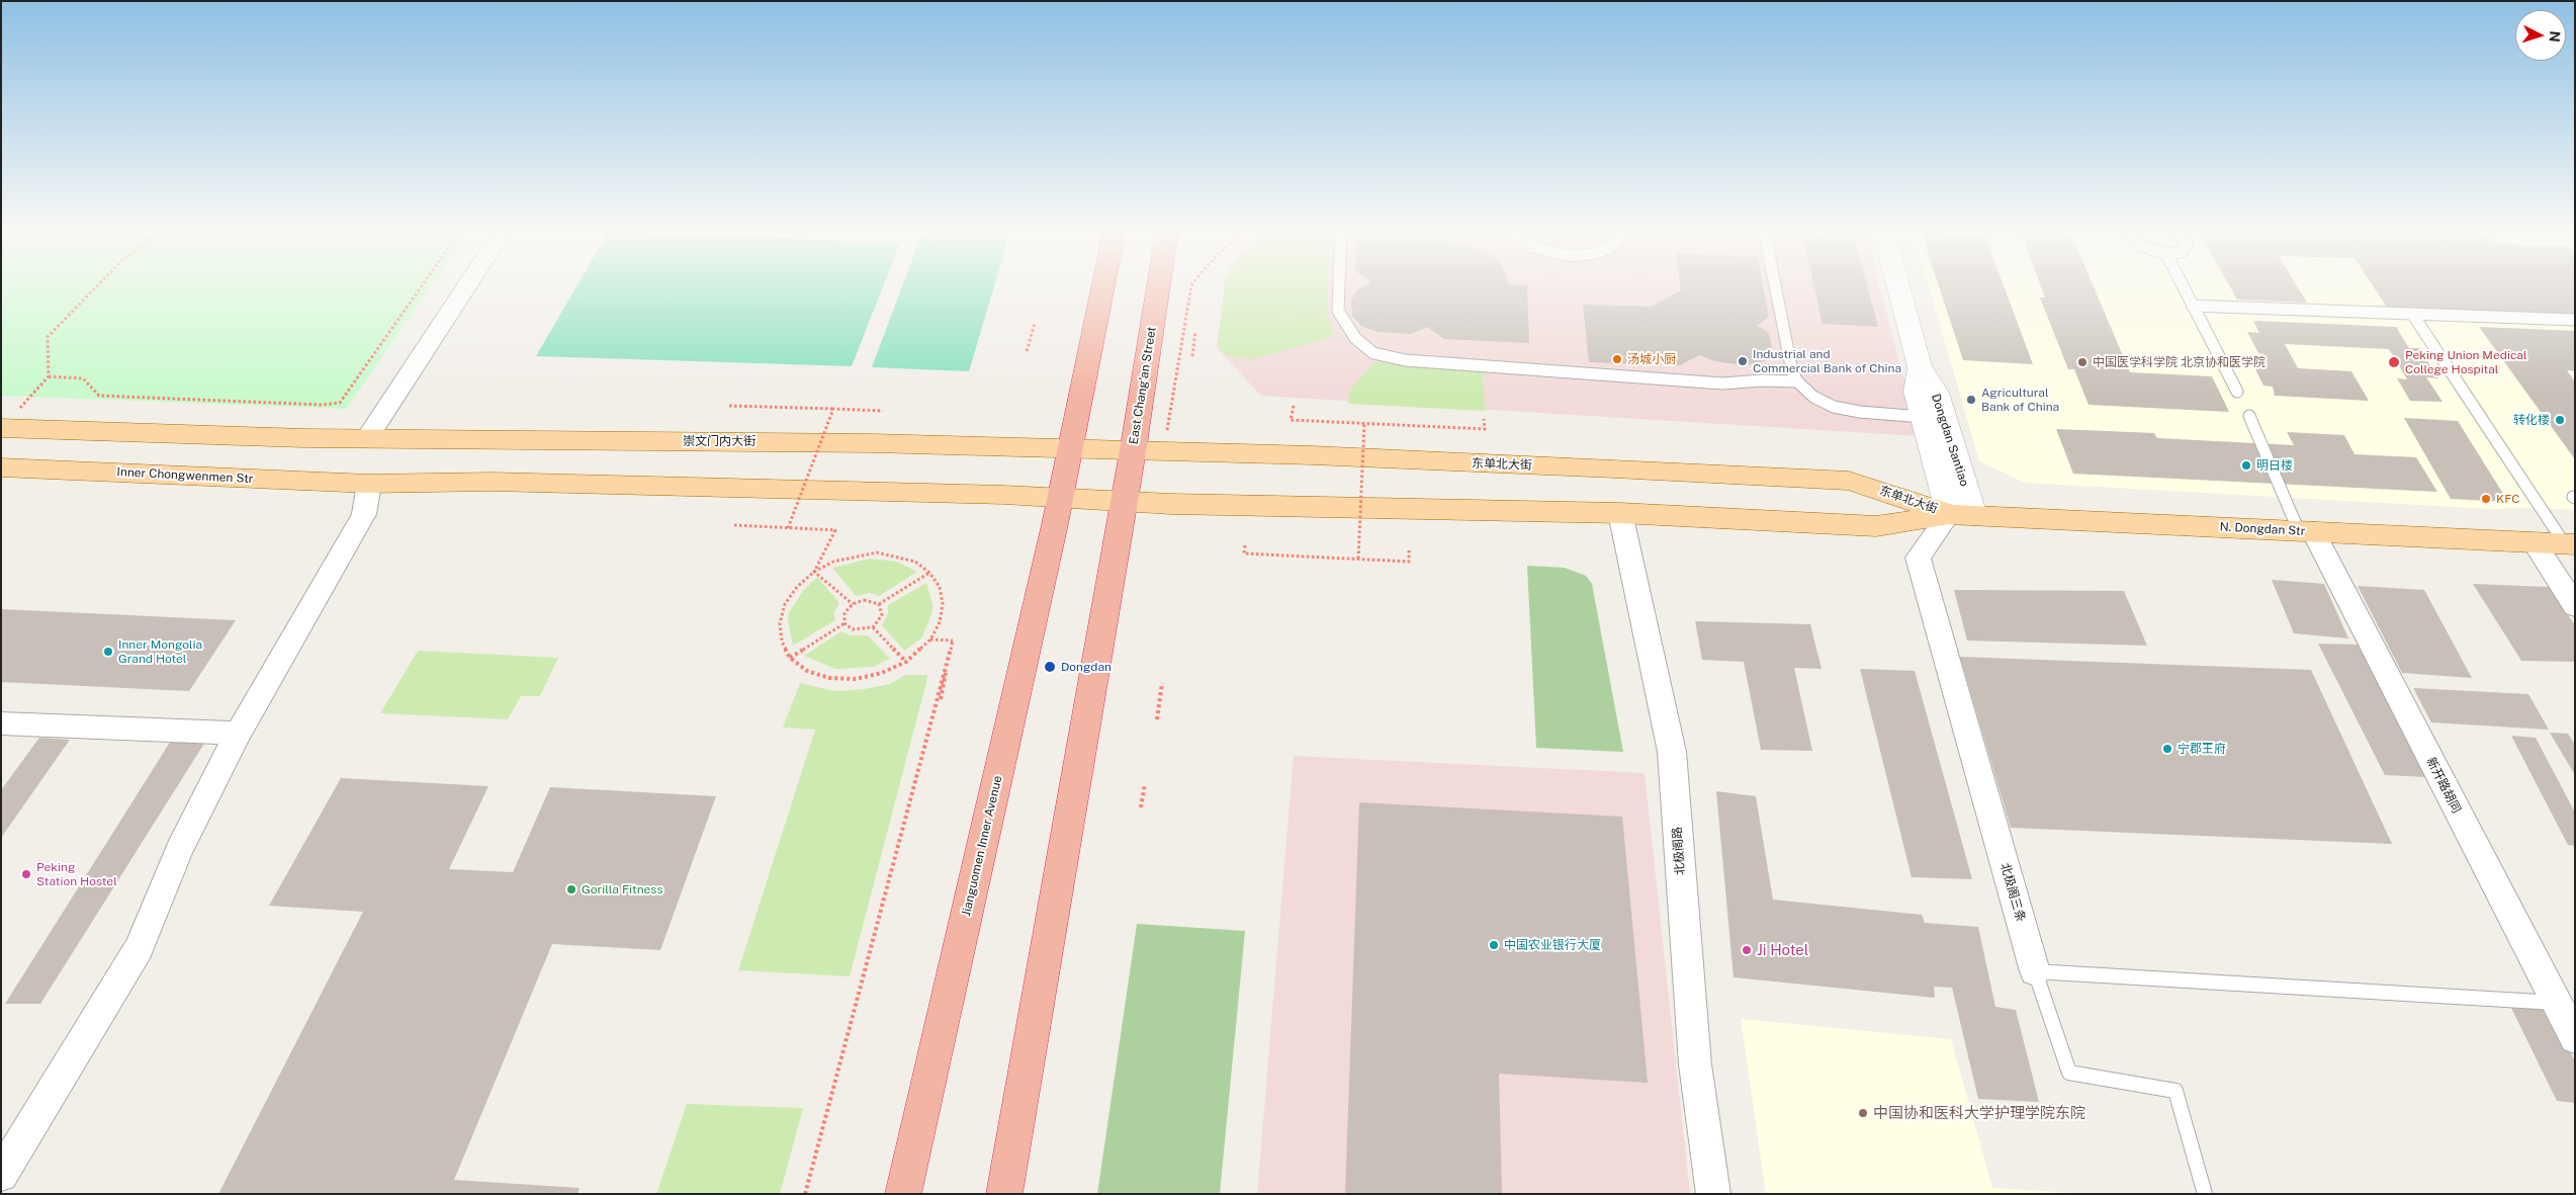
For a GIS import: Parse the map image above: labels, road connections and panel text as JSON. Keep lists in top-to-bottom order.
{
  "streets": {
    "highway": ["East Chang'an Street", "Jianguomen Inner Avenue"],
    "main road": [
      "崇文门内大街",
      "东单北大街",
      "Inner Chongwenmen Str",
      "N. Dongdan Str"
    ],
    "street": [
      "Dongdan Santiao",
      "新开路胡同",
      "北极阁路",
      "北极阁三条"
    ]
  },
  "crossings": [
    ["East Chang'an Street", "崇文门内大街"],
    ["East Chang'an Street", "东单北大街"],
    ["Dongdan Santiao", "东单北大街"],
    ["Dongdan Santiao", "N. Dongdan Str"],
    ["Dongdan Santiao", "北极阁三条"],
    ["崇文门内大街", "东单北大街"],
    ["崇文门内大街", "Jianguomen Inner Avenue"],
    ["东单北大街", "N. Dongdan Str"],
    ["东单北大街", "Jianguomen Inner Avenue"],
    ["东单北大街", "北极阁路"],
    ["东单北大街", "北极阁三条"],
    ["N. Dongdan Str", "新开路胡同"],
    ["N. Dongdan Str", "北极阁三条"]
  ],
  "places": [
    "汤城小厨",
    "Industrial and Commercial Bank of China",
    "中国医学科学院 北京协和医学院",
    "Peking Union Medical College Hospital",
    "Agricultural Bank of China",
    "转化楼",
    "明日楼",
    "KFC",
    "Inner Mongolia Grand Hotel",
    "Dongdan",
    "宁郡王府",
    "Peking Station Hostel",
    "Gorilla Fitness",
    "中国农业银行大厦",
    "Ji Hotel",
    "中国协和医科大学护理学院东院"
  ],
  "north": "right"
}
